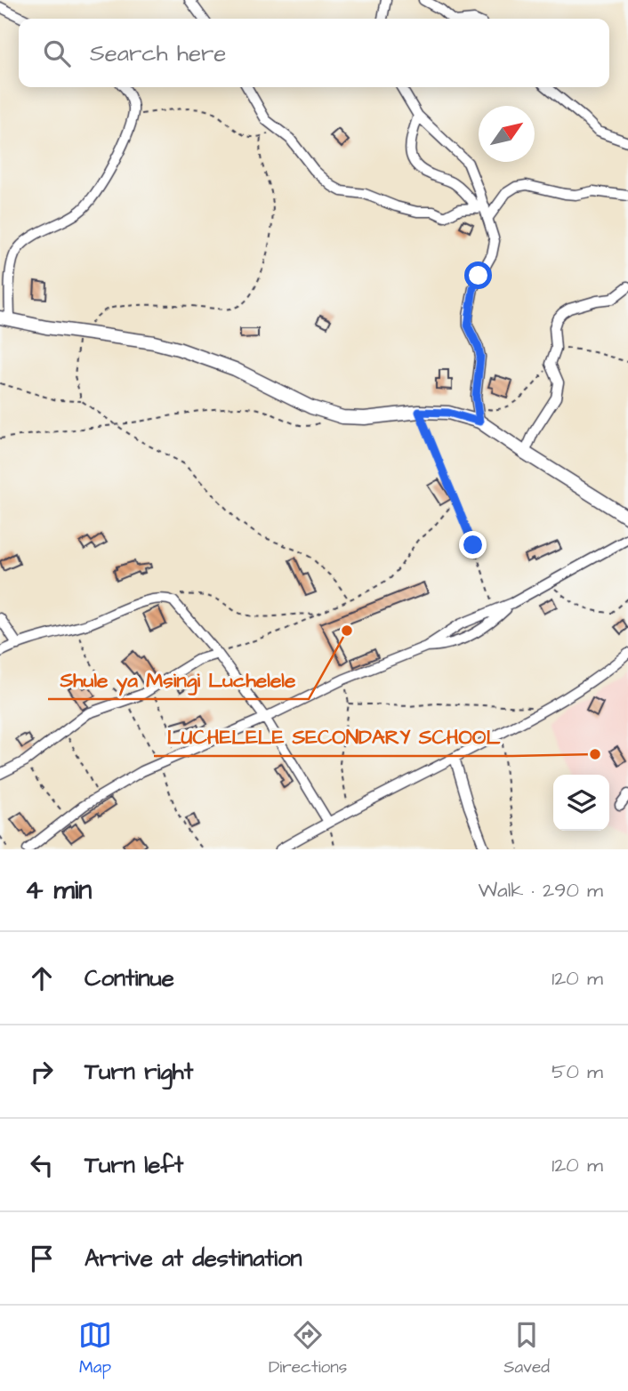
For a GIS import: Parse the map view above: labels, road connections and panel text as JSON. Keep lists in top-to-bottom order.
{
  "places": ["Shule ya Msingi Luchelele", "LUCHELELE SECONDARY SCHOOL"],
  "north": "top right",
  "page": {
    "search": "Search here",
    "heading": ["4 min", "Walk · 290 m"],
    "list": [
      ["Continue", "120 m"],
      ["Turn right", "50 m"],
      ["Turn left", "120 m"],
      "Arrive at destination"
    ],
    "nav": ["Map", "Directions", "Saved"]
  }
}
